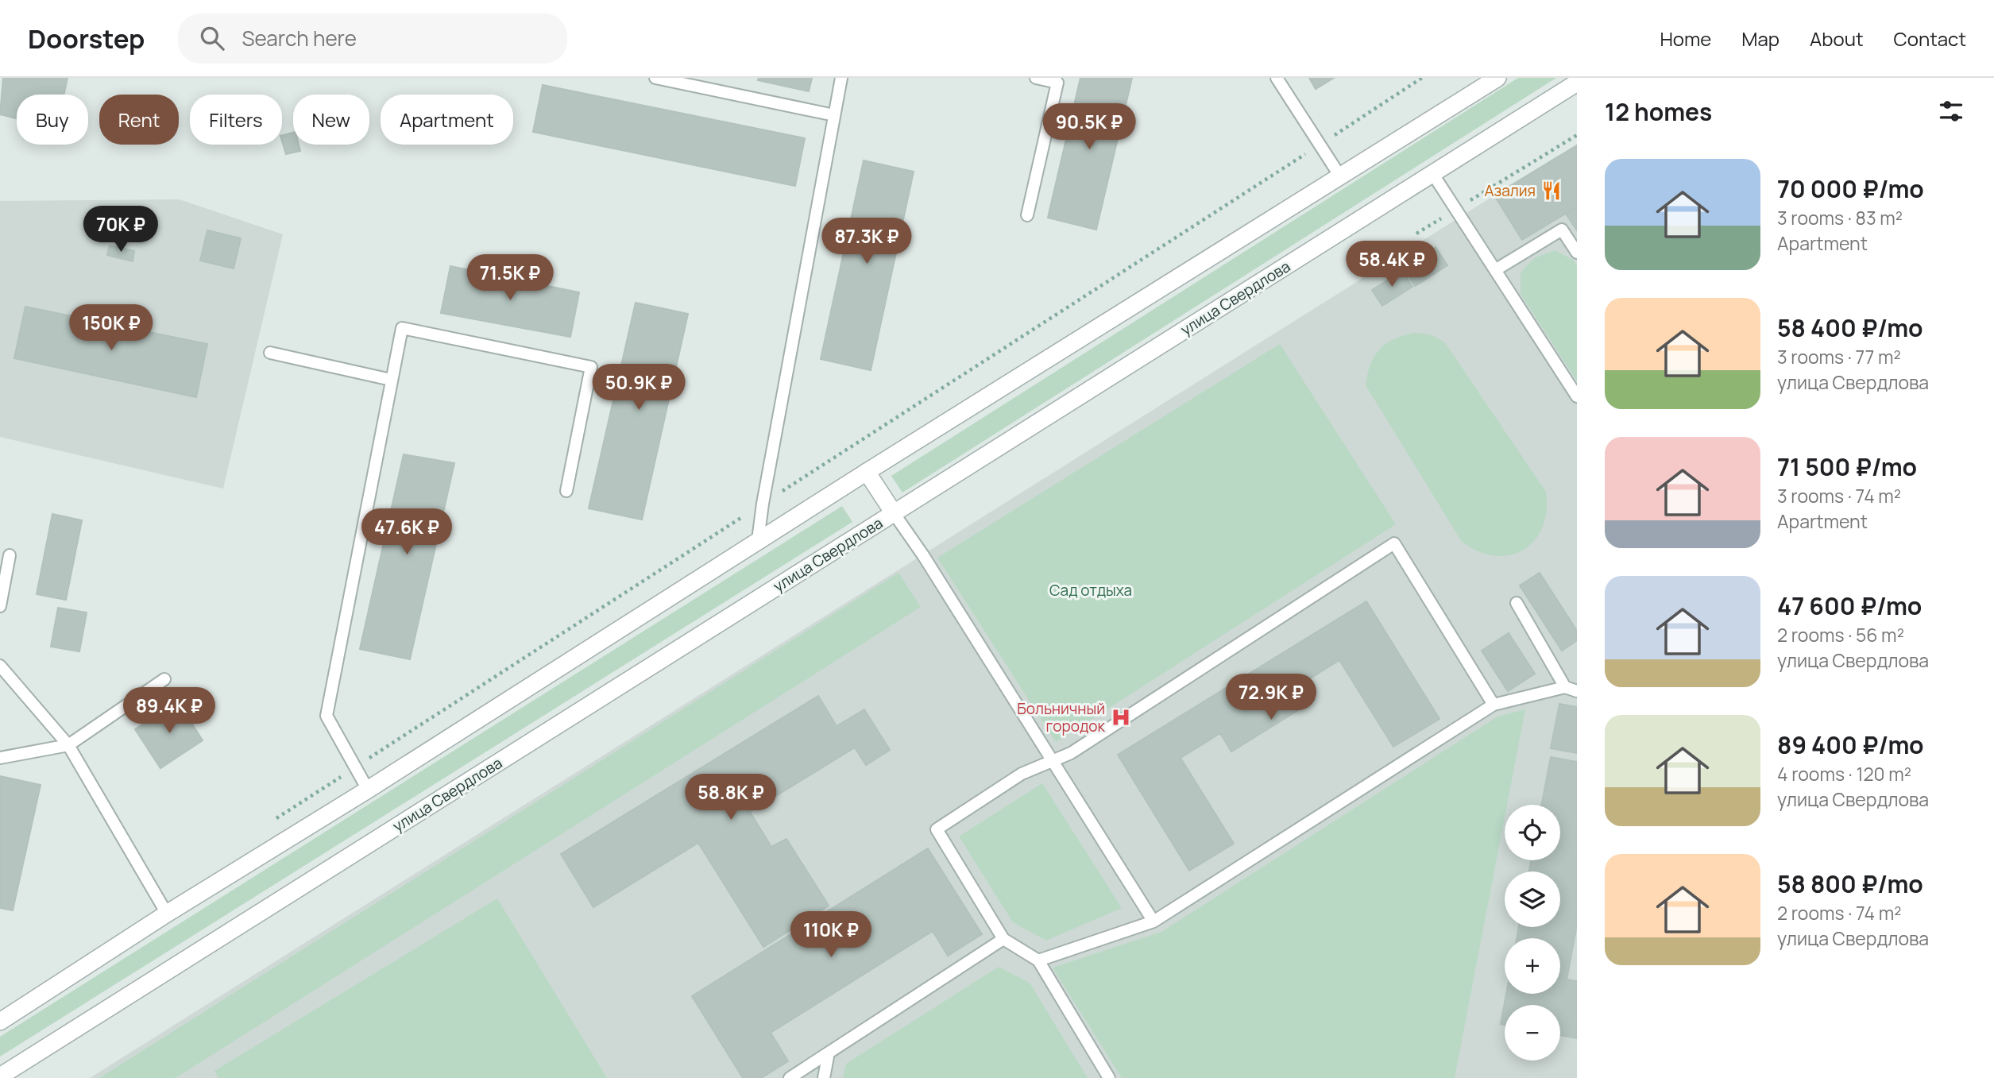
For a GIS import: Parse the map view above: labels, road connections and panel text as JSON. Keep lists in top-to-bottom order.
{
  "streets": {
    "street": ["улица Свердлова"]
  },
  "parks": ["Сад отдыха"],
  "places": {
    "restaurant": ["Азалия"],
    "hospital": ["Больничный городок"]
  },
  "page": {
    "header": "Doorstep",
    "search": "Search here",
    "nav": [
      "Home",
      "Map",
      "About",
      "Contact"
    ],
    "heading": "12 homes",
    "chip": [
      "Buy",
      "Rent",
      "Filters",
      "New",
      "Apartment"
    ],
    "price": [
      "90.5K ₽",
      "70K ₽",
      "87.3K ₽",
      "58.4K ₽",
      "71.5K ₽",
      "150K ₽",
      "50.9K ₽",
      "47.6K ₽",
      "72.9K ₽",
      "89.4K ₽",
      "58.8K ₽",
      "110K ₽"
    ],
    "list": [
      {
        "name": "70 000 ₽/mo",
        "note": "3 rooms · 83 m² · Apartment"
      },
      {
        "name": "58 400 ₽/mo",
        "note": "3 rooms · 77 m² · улица Свердлова"
      },
      {
        "name": "71 500 ₽/mo",
        "note": "3 rooms · 74 m² · Apartment"
      },
      {
        "name": "47 600 ₽/mo",
        "note": "2 rooms · 56 m² · улица Свердлова"
      },
      {
        "name": "89 400 ₽/mo",
        "note": "4 rooms · 120 m² · улица Свердлова"
      },
      {
        "name": "58 800 ₽/mo",
        "note": "2 rooms · 74 m² · улица Свердлова"
      }
    ],
    "map_buttons": ["+", "−"]
  }
}
